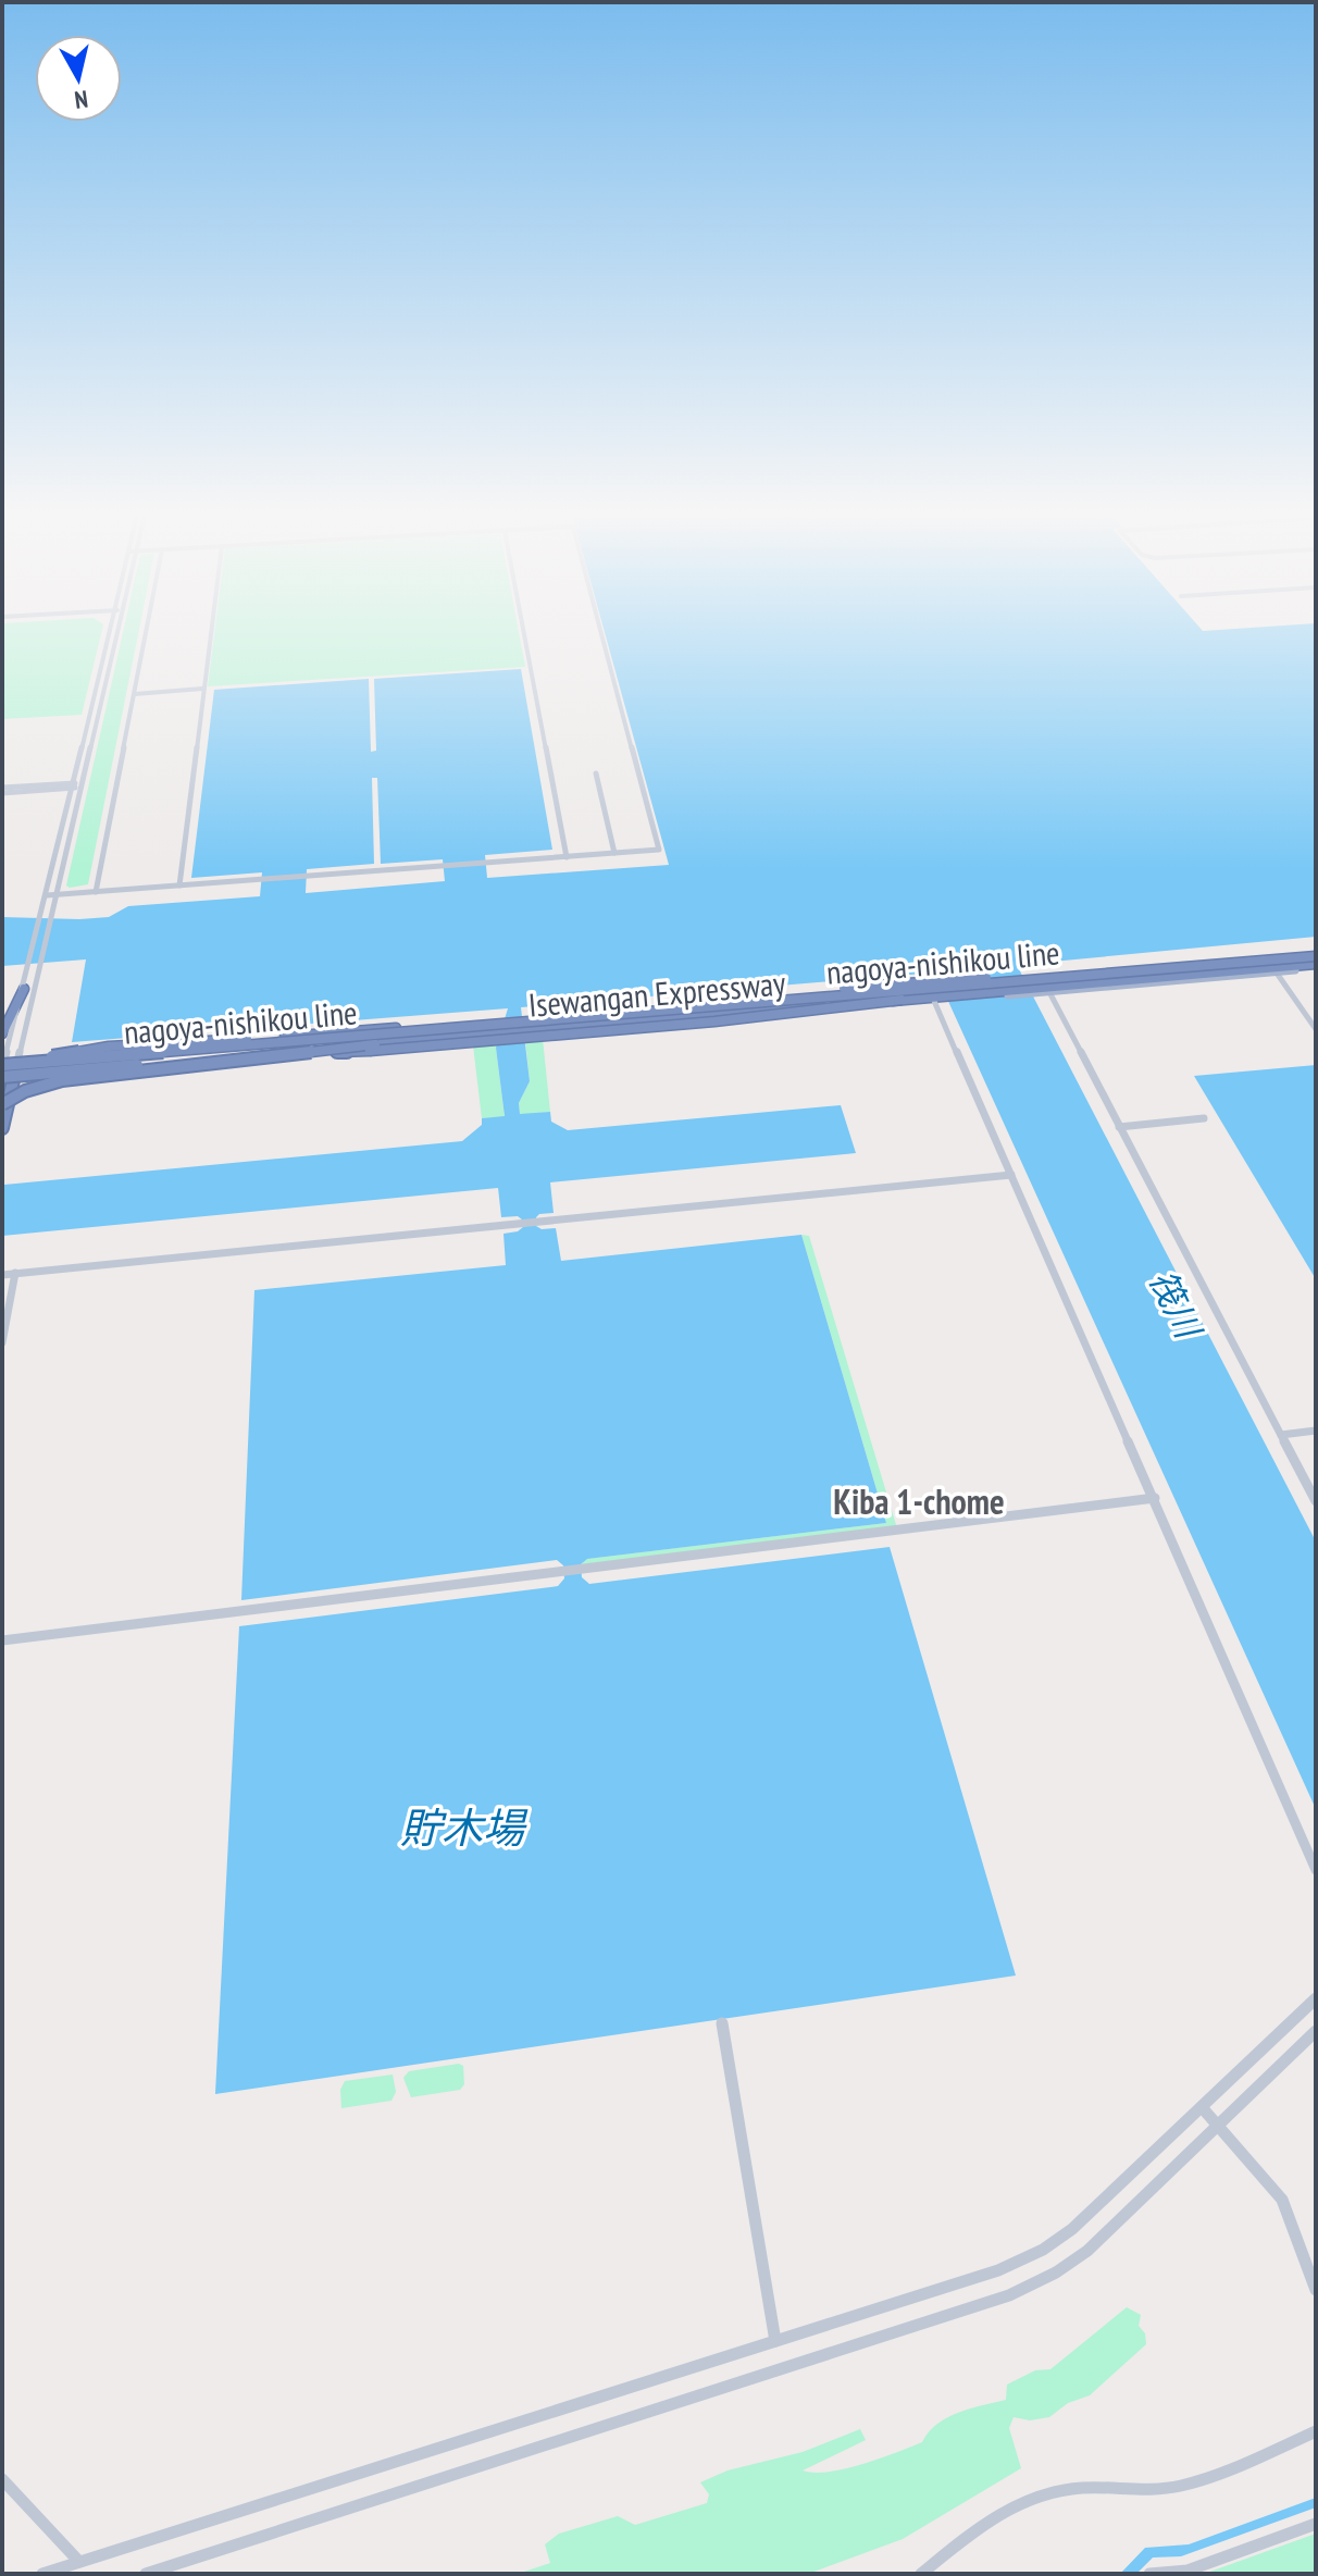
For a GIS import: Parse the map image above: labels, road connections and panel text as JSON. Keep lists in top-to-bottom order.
{
  "streets": {
    "highway": ["Isewangan Expressway"],
    "main road": ["nagoya-nishikou line"]
  },
  "crossings": [
    ["nagoya-nishikou line", "Isewangan Expressway"]
  ],
  "districts": ["Kiba 1-chome"],
  "water": ["筏川", "貯木場"],
  "north": "bottom"
}
